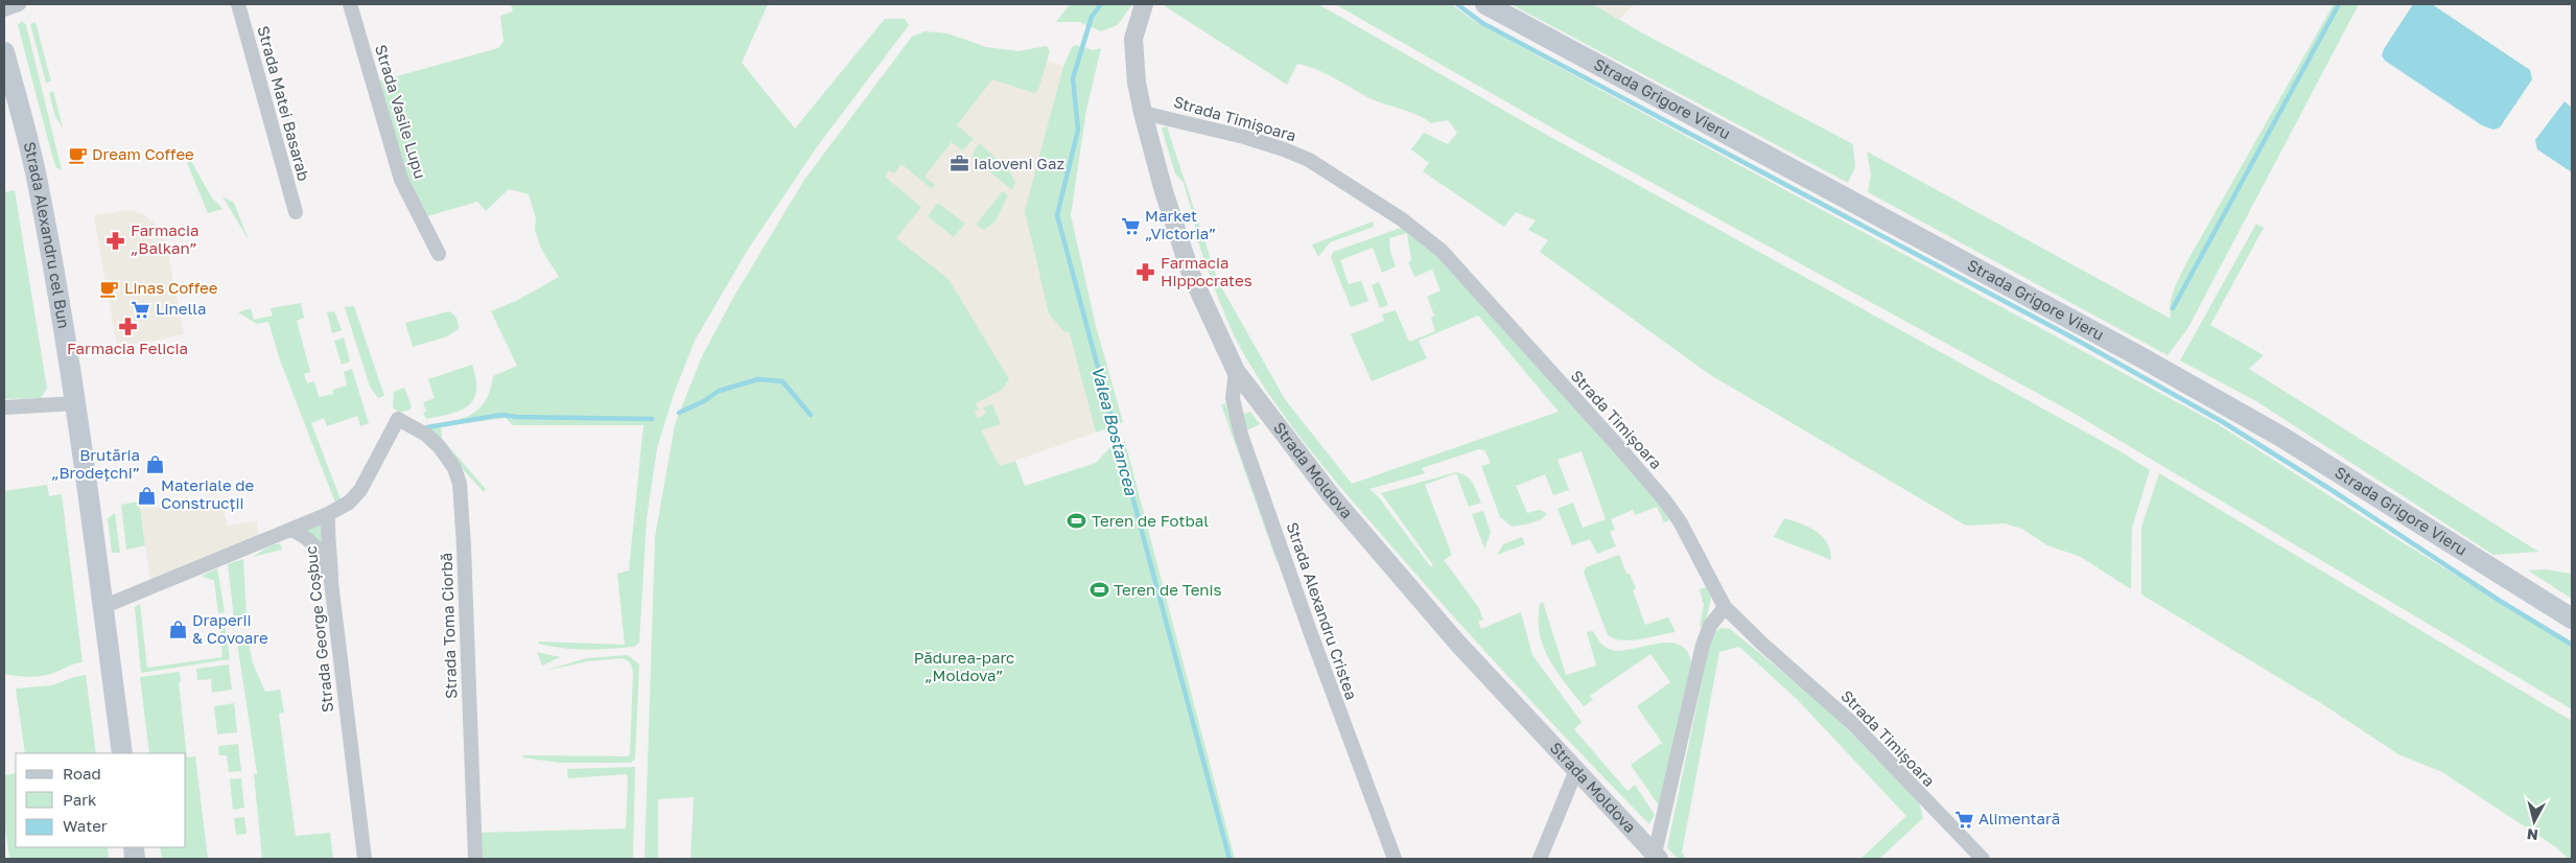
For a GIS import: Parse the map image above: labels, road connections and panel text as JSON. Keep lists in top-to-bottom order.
{
  "streets": {
    "main road": ["Strada Grigore Vieru", "Strada Alexandru cel Bun"],
    "street": [
      "Strada Matei Basarab",
      "Strada Vasile Lupu",
      "Strada Timișoara",
      "Strada Moldova",
      "Strada Alexandru Cristea",
      "Strada Toma Ciorbă",
      "Strada George Coșbuc"
    ]
  },
  "crossings": [
    ["Strada Timișoara", "Strada Moldova"],
    ["Strada Moldova", "Strada Alexandru Cristea"],
    ["Strada Toma Ciorbă", "Strada George Coșbuc"]
  ],
  "water": ["Valea Bostancea"],
  "parks": ["Pădurea-parc „Moldova”"],
  "places": {
    "cafe": ["Dream Coffee", "Linas Coffee"],
    "office": ["Ialoveni Gaz"],
    "supermarket": ["Market „Victoria”", "Linella", "Alimentară"],
    "pharmacy": ["Farmacia „Balkan”", "Farmacia Hippocrates", "Farmacia Felicia"],
    "shop": ["Brutăria „Brodețchi”", "Materiale de Construcții", "Draperii & Covoare"],
    "sports": ["Teren de Fotbal", "Teren de Tenis"]
  },
  "legend": ["Road", "Park", "Water"],
  "north": "bottom"
}
